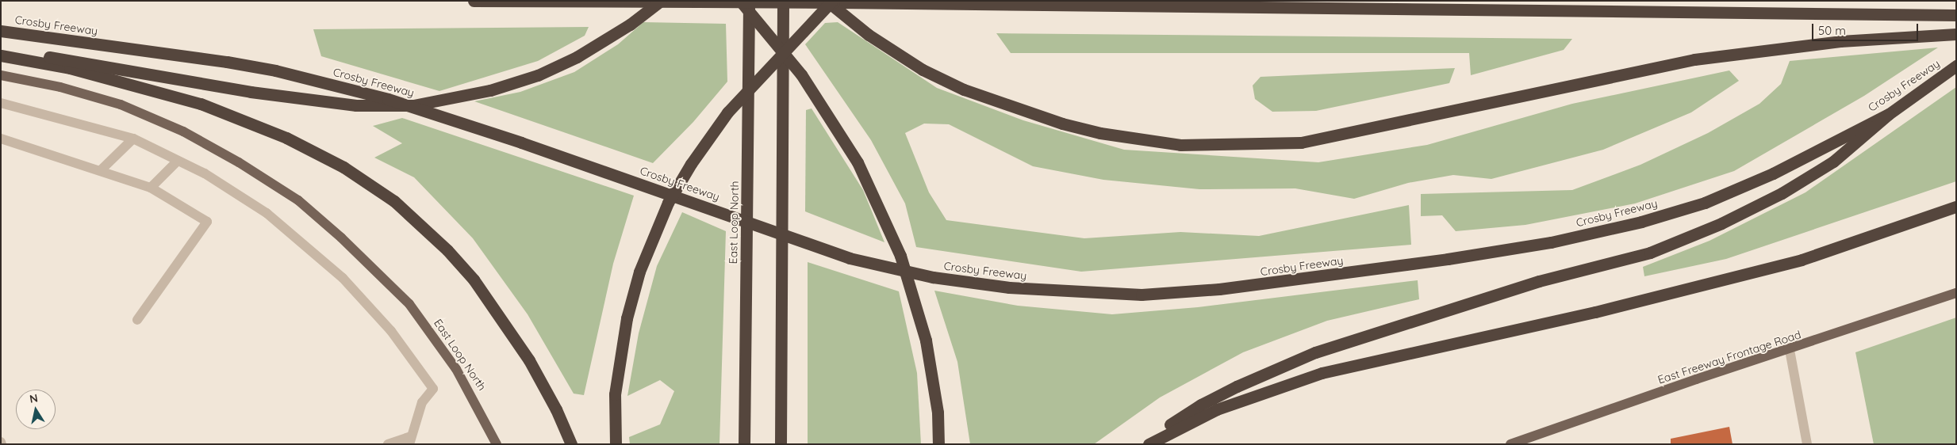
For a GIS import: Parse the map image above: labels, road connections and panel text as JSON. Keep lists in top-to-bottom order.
{
  "streets": {
    "highway": ["Crosby Freeway", "East Loop North"],
    "main road": ["East Freeway Frontage Road"]
  },
  "scale_bar": "50 m",
  "north": "top"
}
